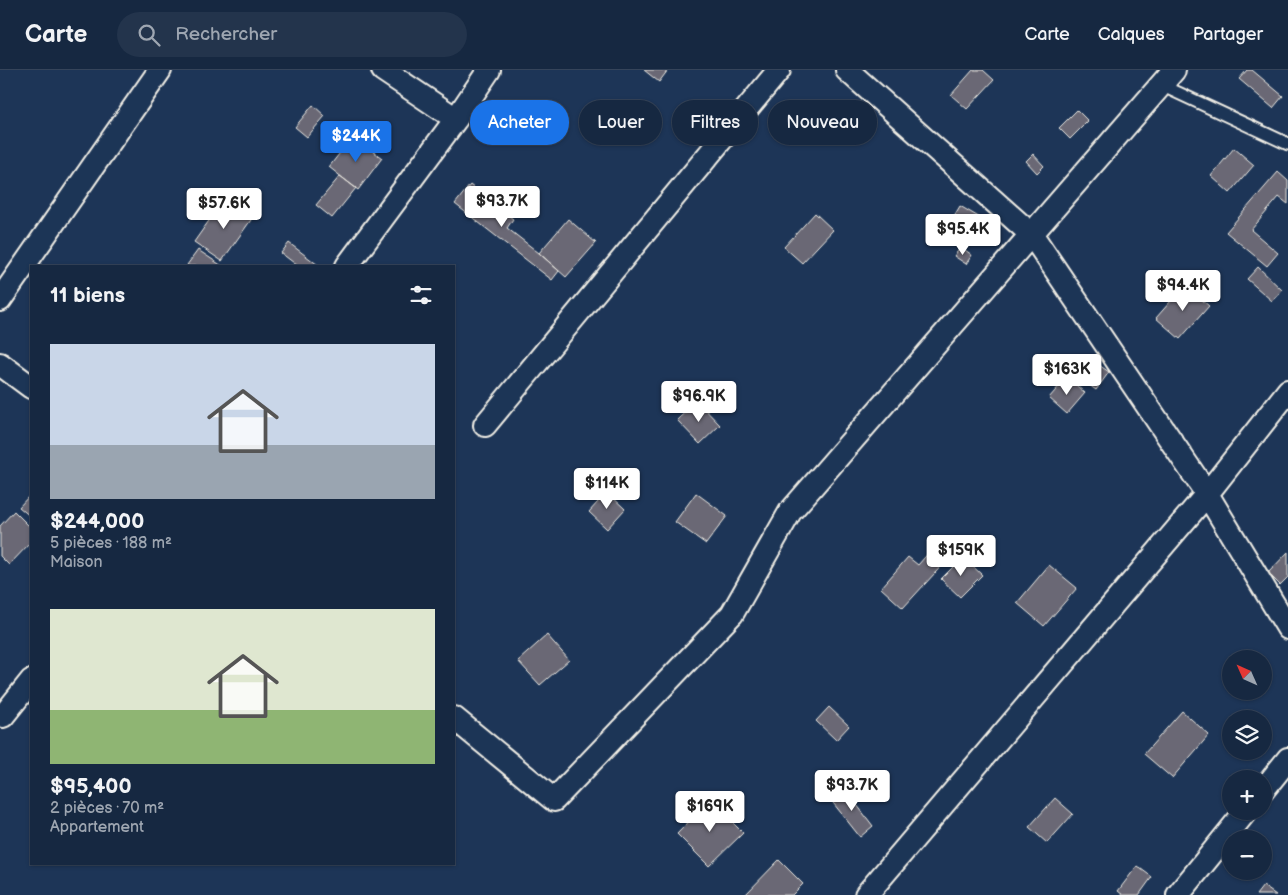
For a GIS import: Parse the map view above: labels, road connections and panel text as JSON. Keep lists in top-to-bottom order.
{
  "north": "top left",
  "page": {
    "header": "Carte",
    "search": "Rechercher",
    "nav": ["Carte", "Calques", "Partager"],
    "chip": [
      "Acheter",
      "Louer",
      "Filtres",
      "Nouveau"
    ],
    "price": [
      "$244K",
      "$93.7K",
      "$57.6K",
      "$95.4K",
      "$94.4K",
      "$163K",
      "$96.9K",
      "$114K",
      "$159K",
      "$93.7K",
      "$169K"
    ],
    "heading": "11 biens",
    "list": [
      {
        "name": "$244,000",
        "note": "5 pièces · 188 m² · Maison"
      },
      {
        "name": "$95,400",
        "note": "2 pièces · 70 m² · Appartement"
      }
    ],
    "map_buttons": ["+", "−"]
  }
}
